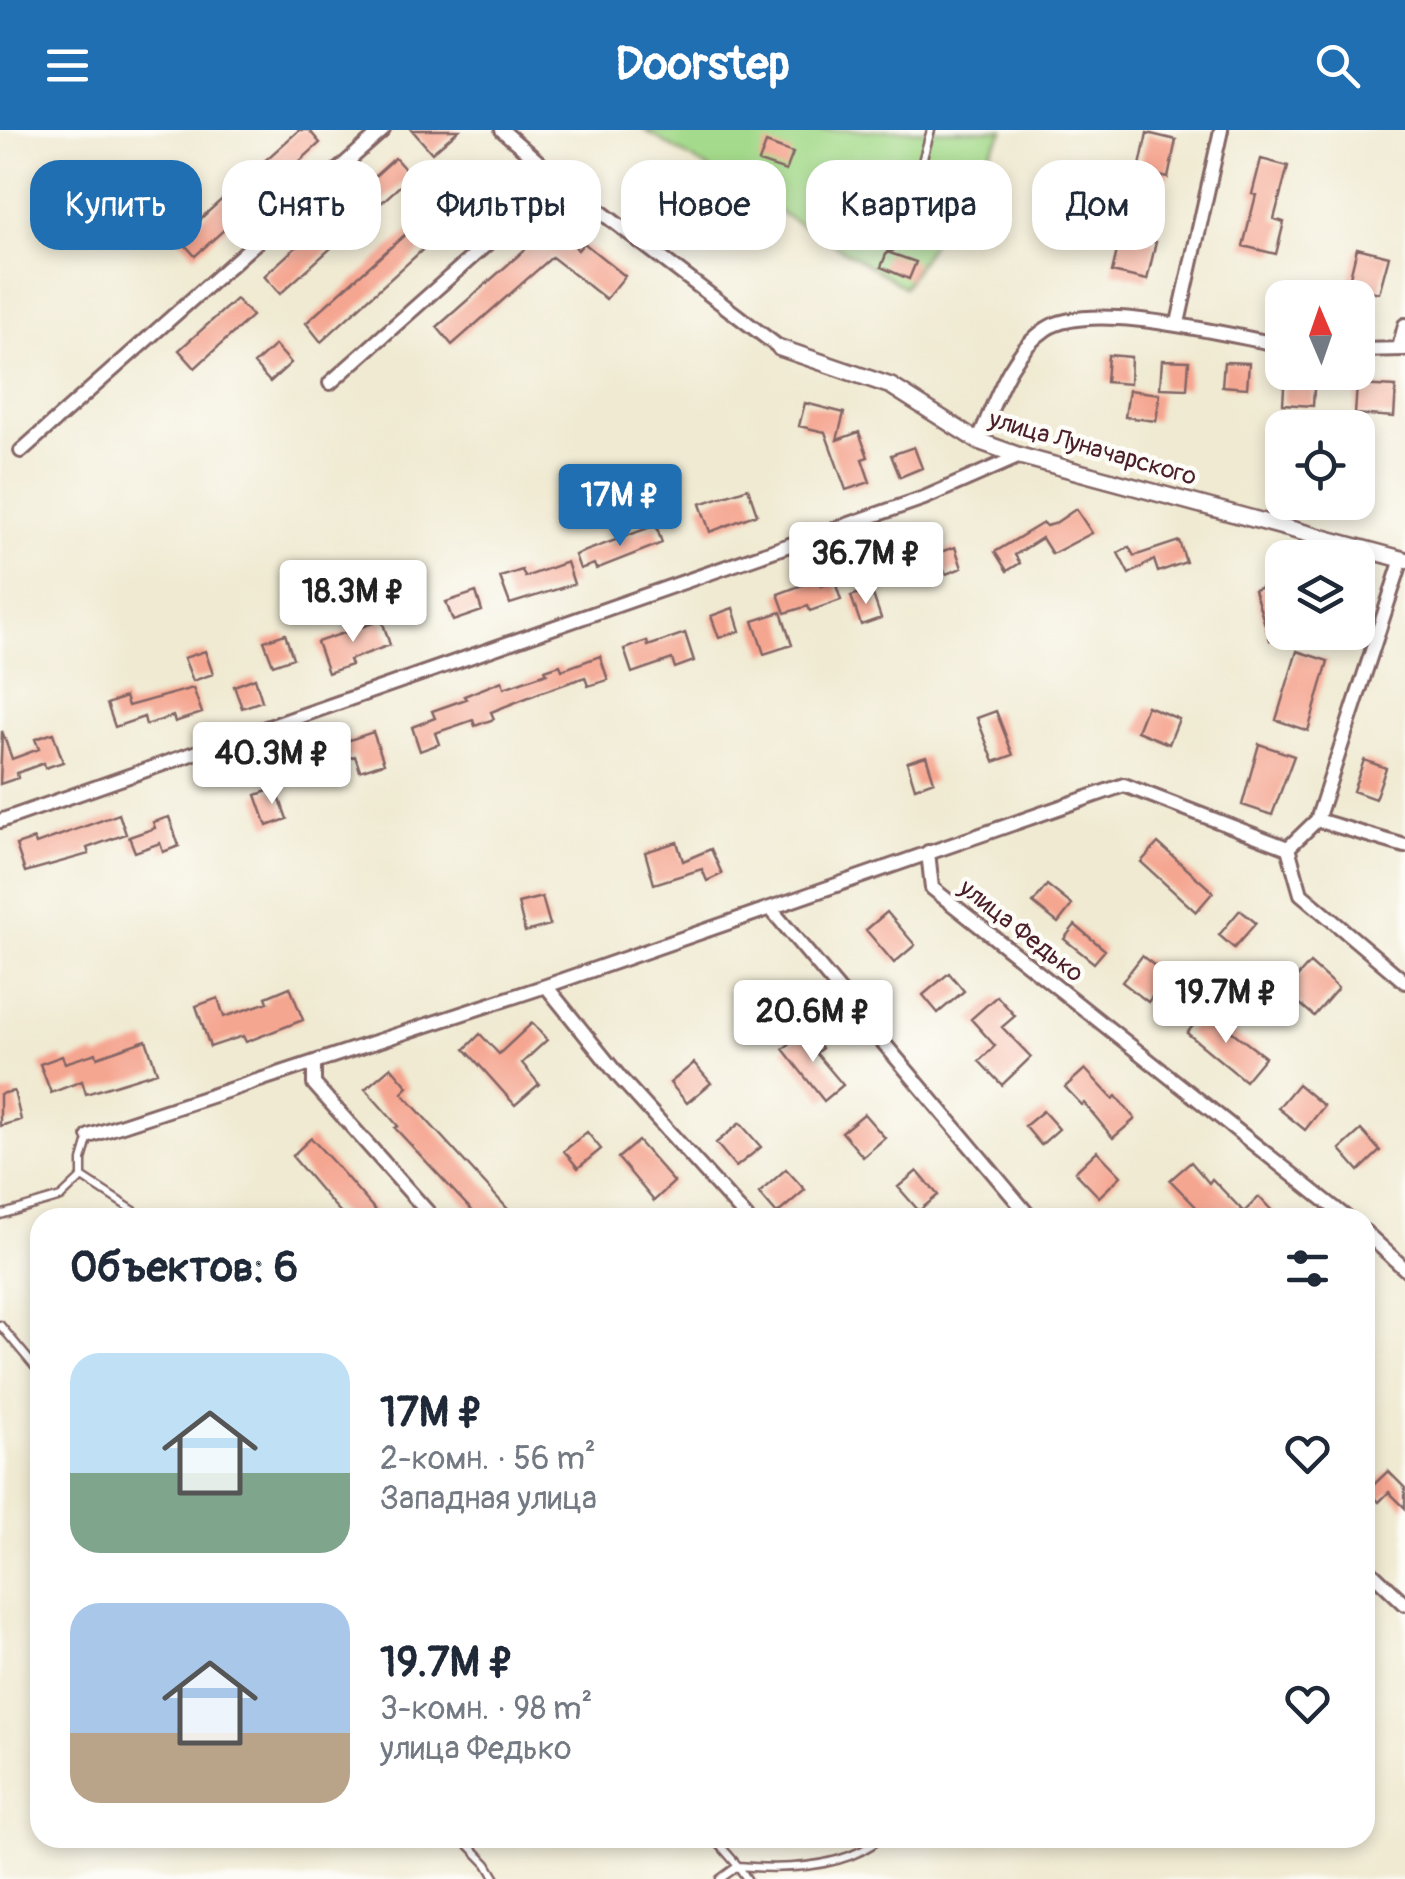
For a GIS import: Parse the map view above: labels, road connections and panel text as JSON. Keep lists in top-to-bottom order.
{
  "streets": {
    "street": ["улица Луначарского", "улица Федько"]
  },
  "north": "top",
  "page": {
    "header": "Doorstep",
    "chip": [
      "Купить",
      "Снять",
      "Фильтры",
      "Новое",
      "Квартира",
      "Дом"
    ],
    "price": [
      "17M ₽",
      "36.7M ₽",
      "18.3M ₽",
      "40.3M ₽",
      "19.7M ₽",
      "20.6M ₽"
    ],
    "heading": "Объектов: 6",
    "list": [
      {
        "name": "17M ₽",
        "note": "2-комн. · 56 m² · Западная улица"
      },
      {
        "name": "19.7M ₽",
        "note": "3-комн. · 98 m² · улица Федько"
      }
    ]
  }
}
